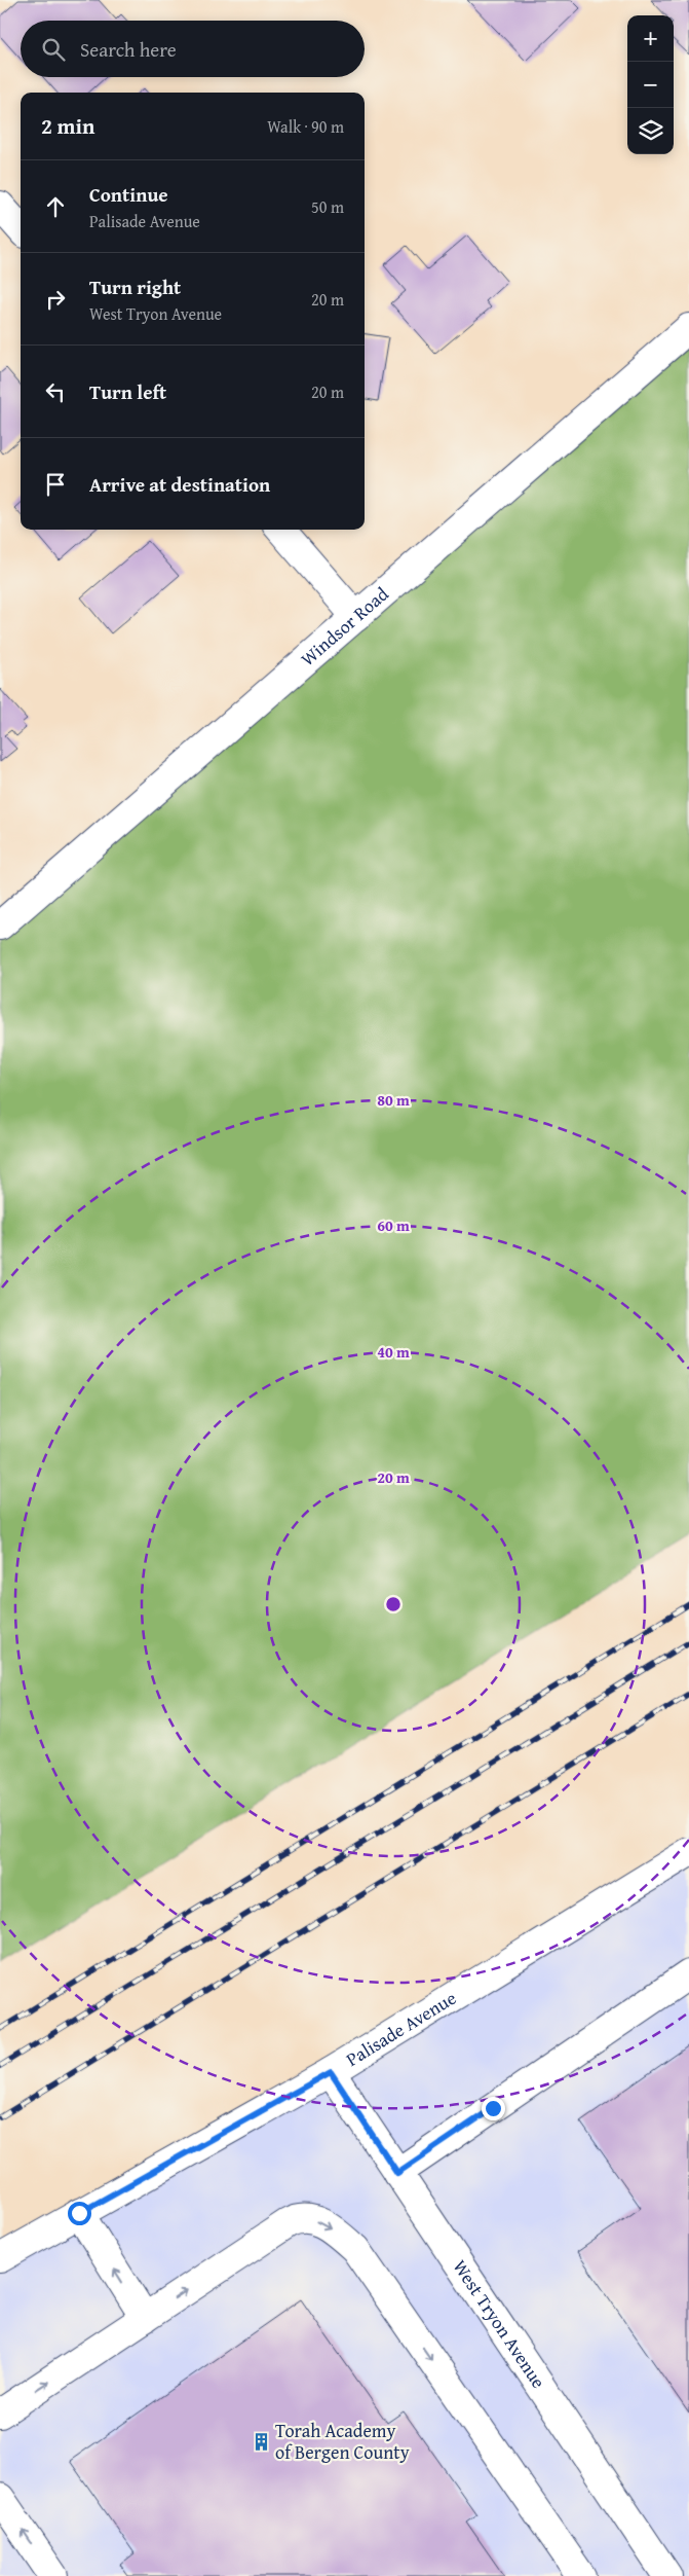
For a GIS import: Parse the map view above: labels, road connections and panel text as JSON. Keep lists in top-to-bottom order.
{
  "streets": {
    "street": ["Windsor Road", "Palisade Avenue", "West Tryon Avenue"]
  },
  "crossings": [
    ["Palisade Avenue", "West Tryon Avenue"]
  ],
  "places": {
    "building": ["Torah Academy of Bergen County"]
  },
  "page": {
    "map_buttons": ["+", "−"],
    "search": "Search here",
    "heading": ["2 min", "Walk · 90 m"],
    "list": [
      ["Continue", "Palisade Avenue", "50 m"],
      ["Turn right", "West Tryon Avenue", "20 m"],
      ["Turn left", "20 m"],
      "Arrive at destination"
    ]
  },
  "rings": [
    "80 m",
    "60 m",
    "40 m",
    "20 m"
  ]
}
